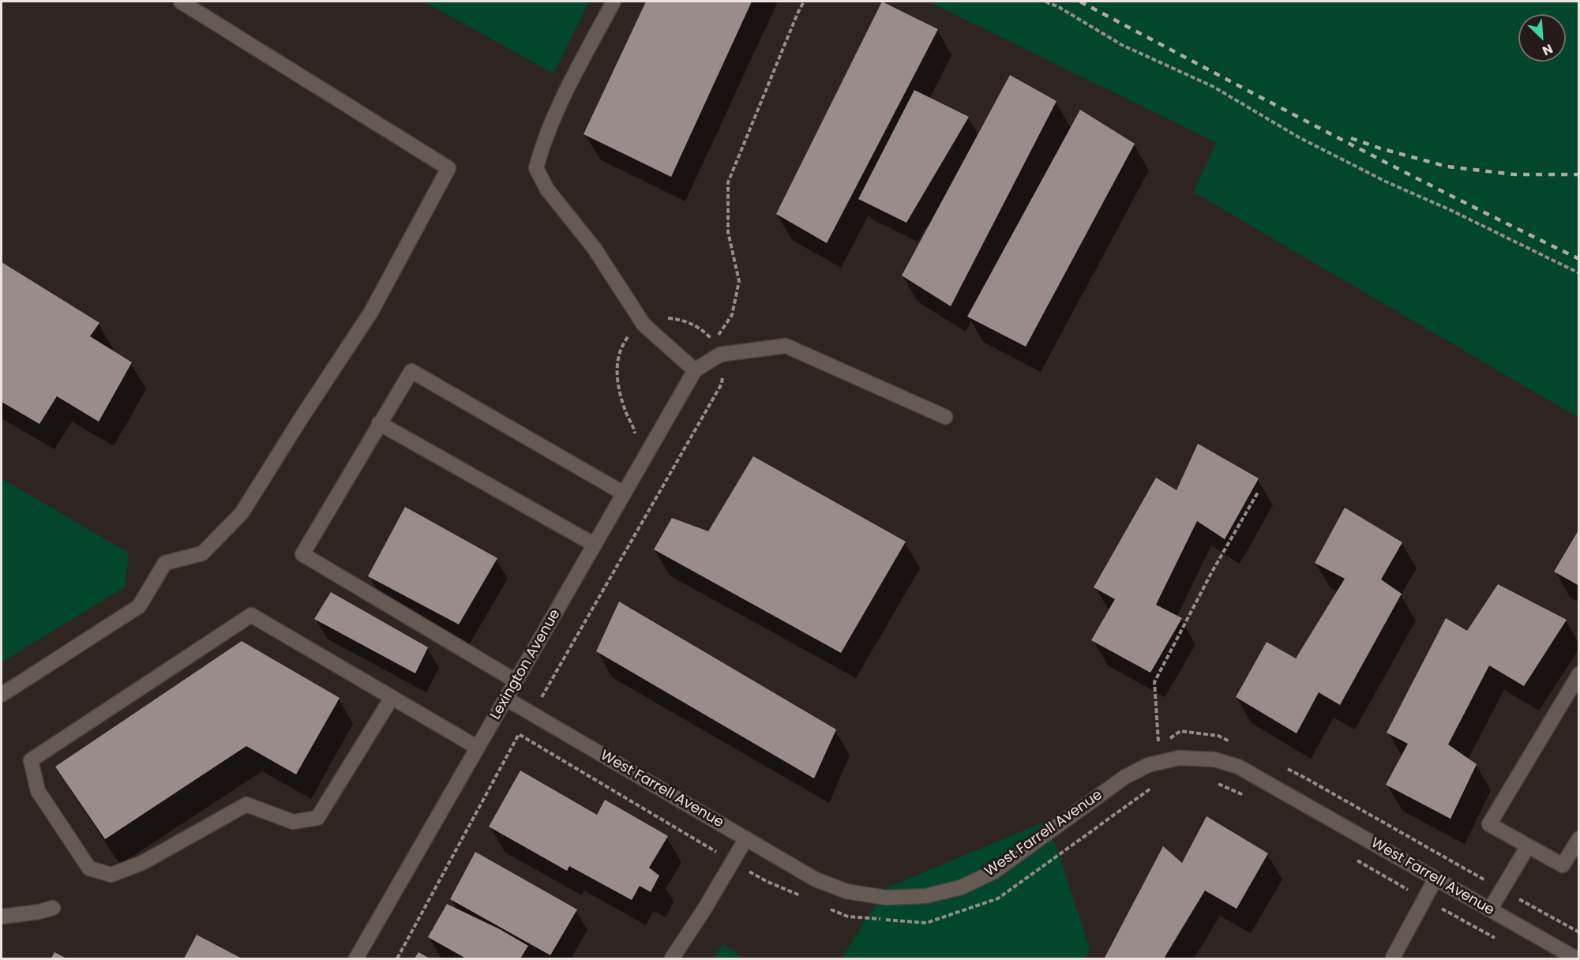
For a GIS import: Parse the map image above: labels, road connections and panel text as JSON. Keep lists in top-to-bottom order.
{
  "streets": {
    "street": ["Lexington Avenue", "West Farrell Avenue"]
  },
  "crossings": [
    ["Lexington Avenue", "West Farrell Avenue"]
  ],
  "north": "bottom right"
}
